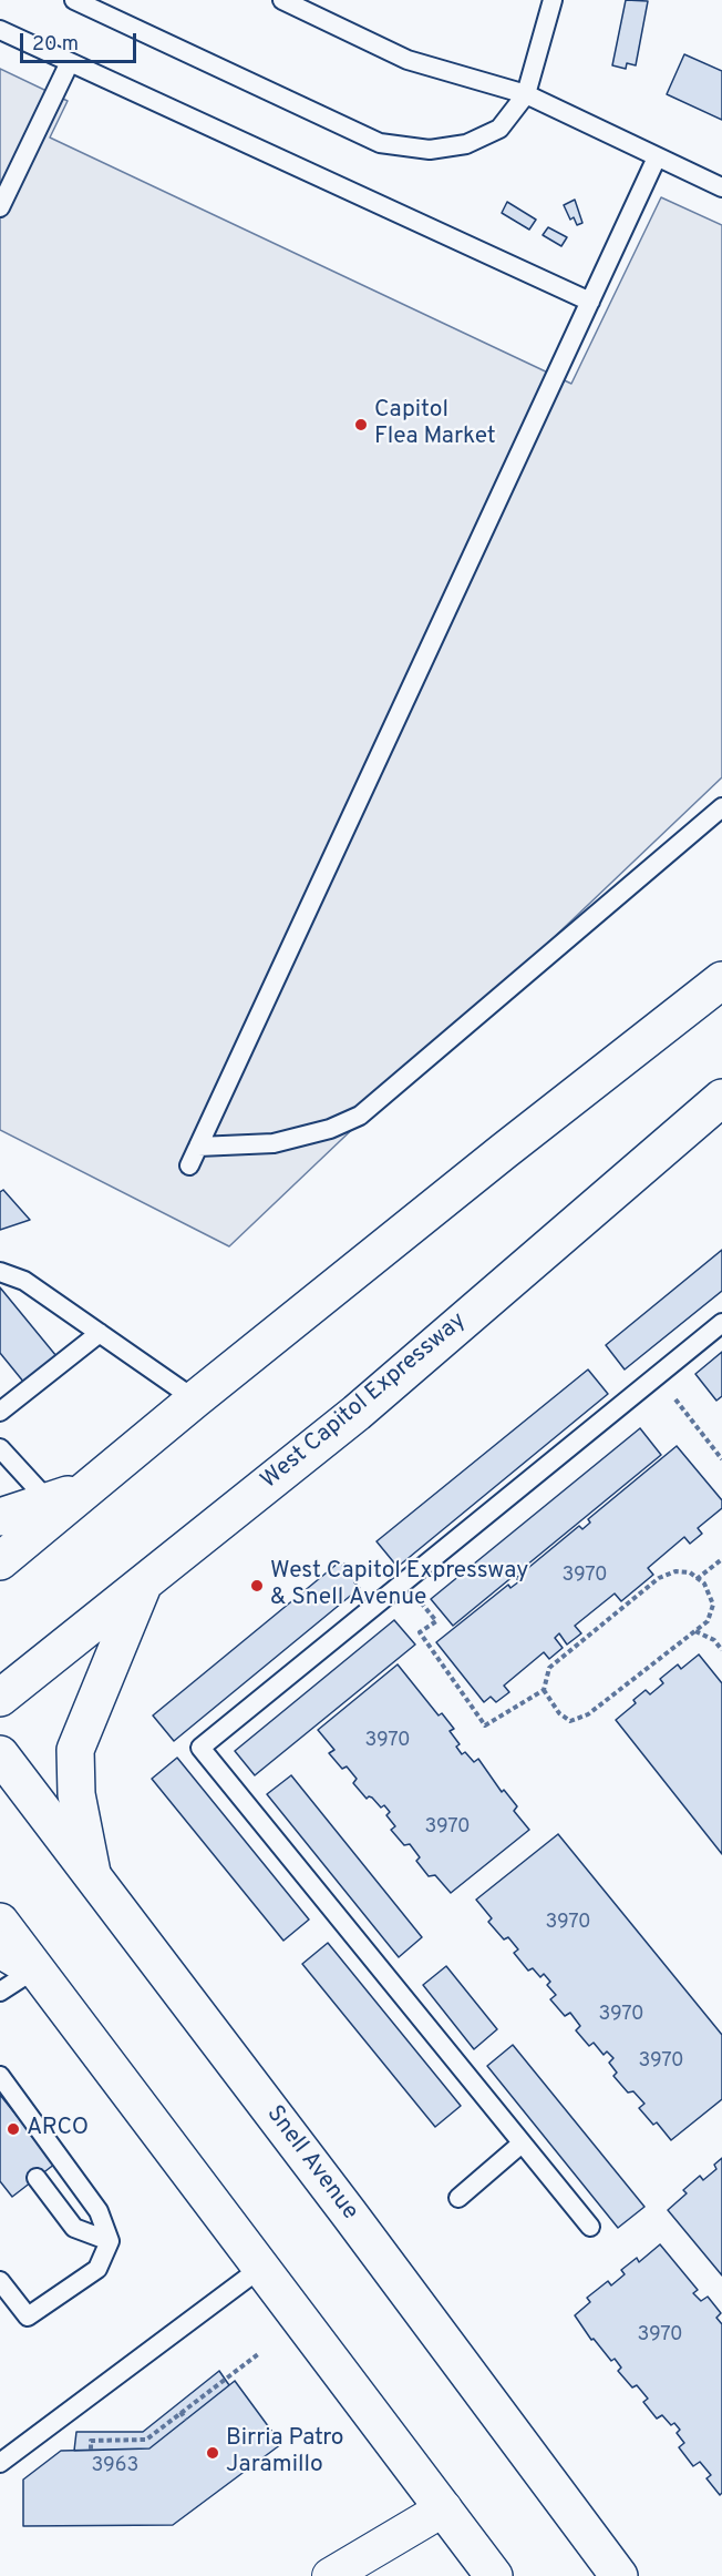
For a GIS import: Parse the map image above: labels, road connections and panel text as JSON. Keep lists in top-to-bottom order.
{
  "streets": {
    "main road": ["West Capitol Expressway", "Snell Avenue"]
  },
  "places": [
    "Capitol Flea Market",
    "West Capitol Expressway & Snell Avenue",
    "ARCO",
    "Birria Patro Jaramillo"
  ],
  "house_numbers": [
    "3970",
    "3970",
    "3970",
    "3970",
    "3970",
    "3970",
    "3970",
    "3963"
  ],
  "scale_bar": "20 m"
}
